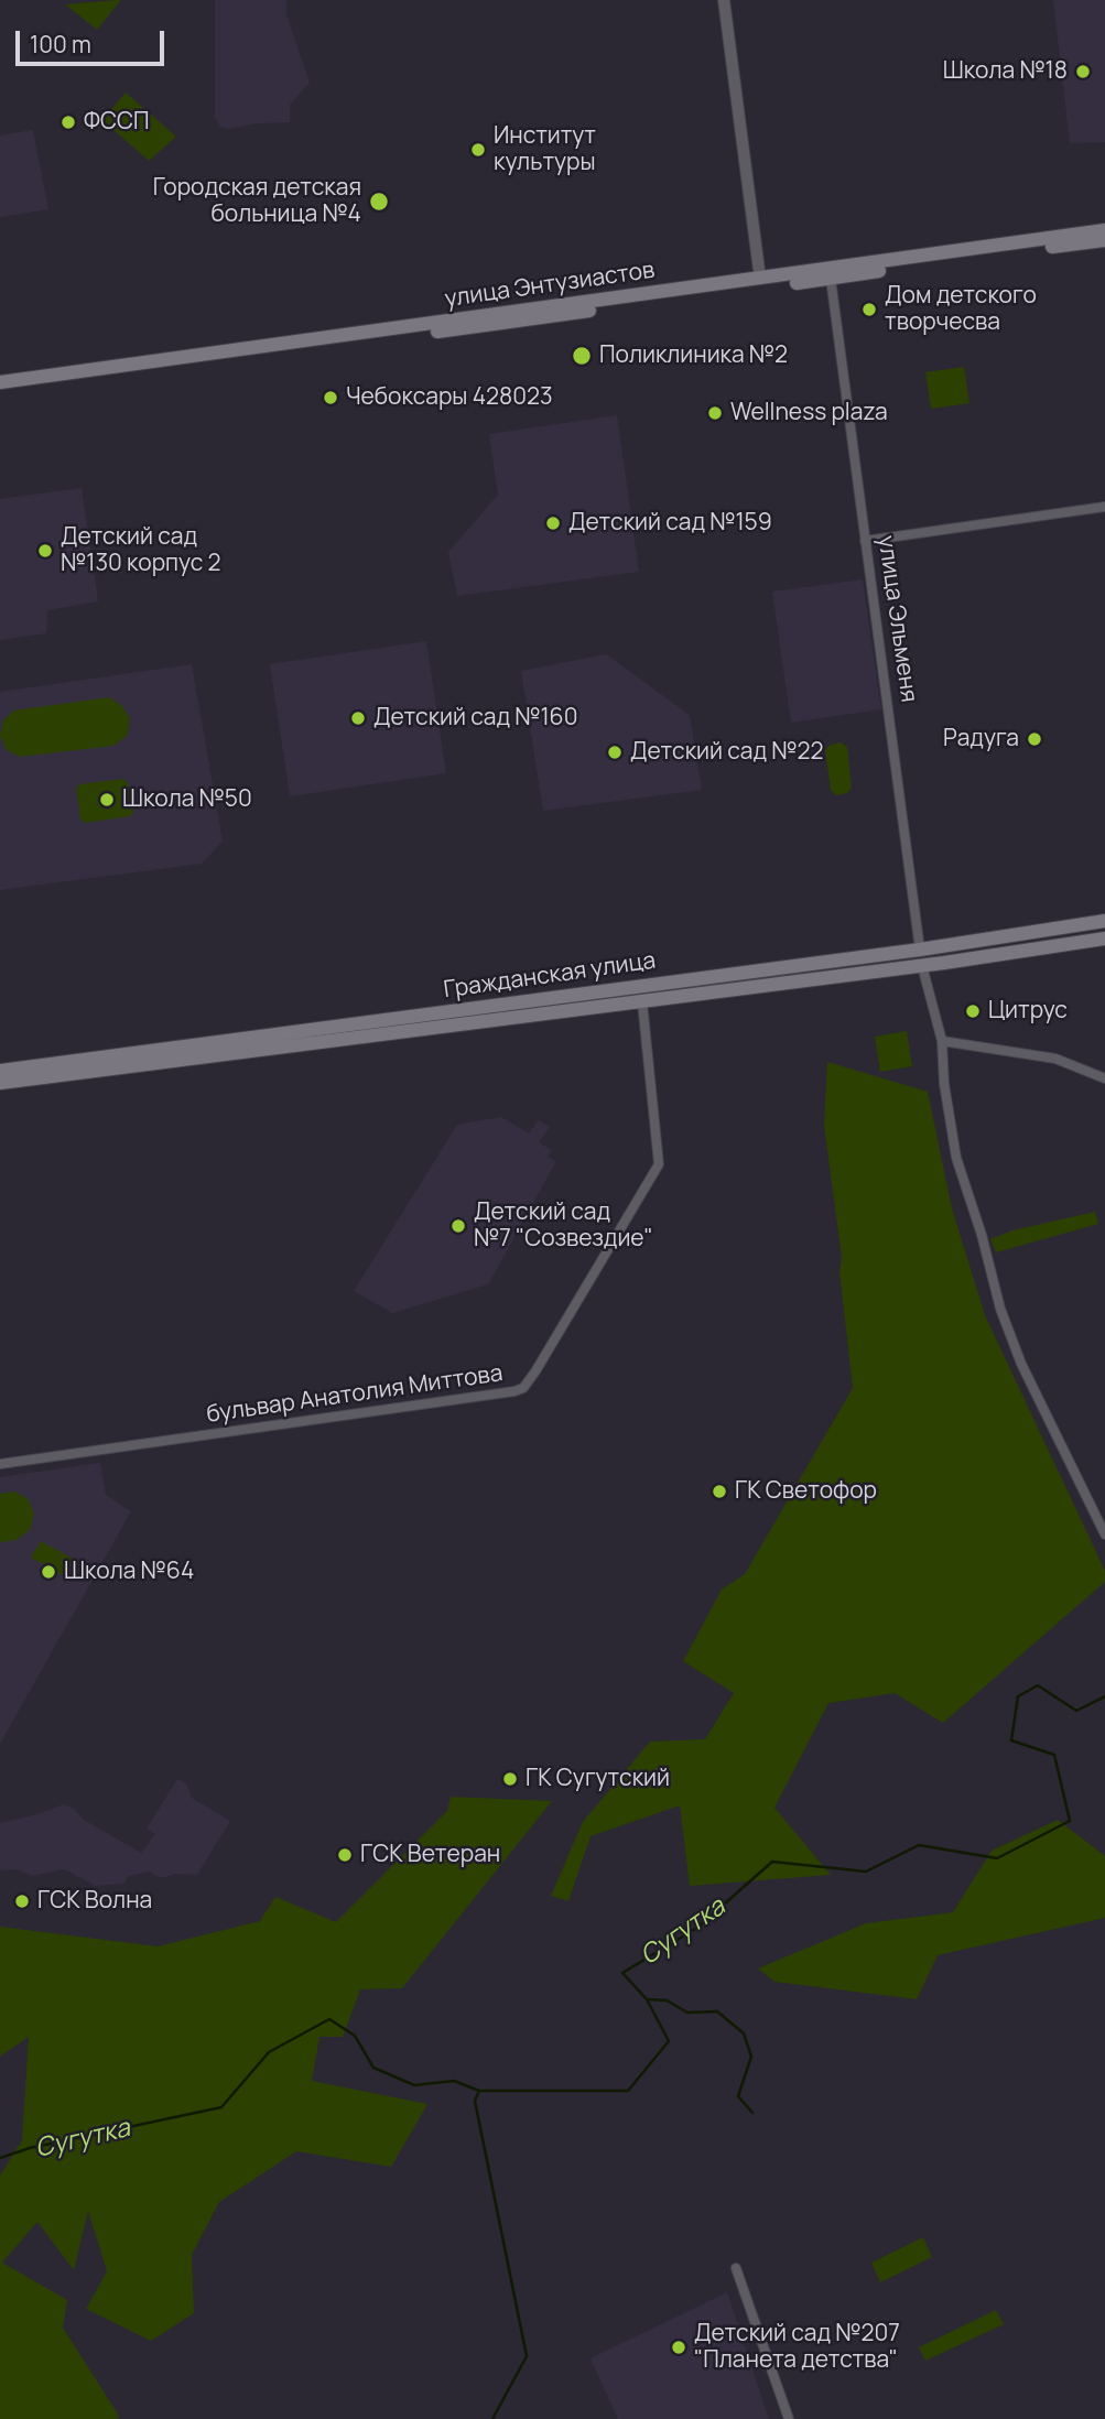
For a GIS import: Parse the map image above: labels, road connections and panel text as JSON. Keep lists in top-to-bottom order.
{
  "streets": {
    "main road": ["улица Энтузиастов", "улица Эльменя", "Гражданская улица"],
    "street": ["бульвар Анатолия Миттова"]
  },
  "crossings": [
    ["улица Энтузиастов", "улица Эльменя"],
    ["улица Эльменя", "Гражданская улица"],
    ["Гражданская улица", "бульвар Анатолия Миттова"]
  ],
  "water": ["Сугутка"],
  "places": [
    "Школа №18",
    "ФССП",
    "Институт культуры",
    "Городская детская больница №4",
    "Дом детского творчесва",
    "Поликлиника №2",
    "Чебоксары 428023",
    "Wellness plaza",
    "Детский сад №159",
    "Детский сад №130 корпус 2",
    "Детский сад №160",
    "Радуга",
    "Детский сад №22",
    "Школа №50",
    "Цитрус",
    "Детский сад №7 \"Созвездие\"",
    "ГК Светофор",
    "Школа №64",
    "ГК Сугутский",
    "ГСК Ветеран",
    "ГСК Волна",
    "Детский сад №207 \"Планета детства\""
  ],
  "scale_bar": "100 m"
}
